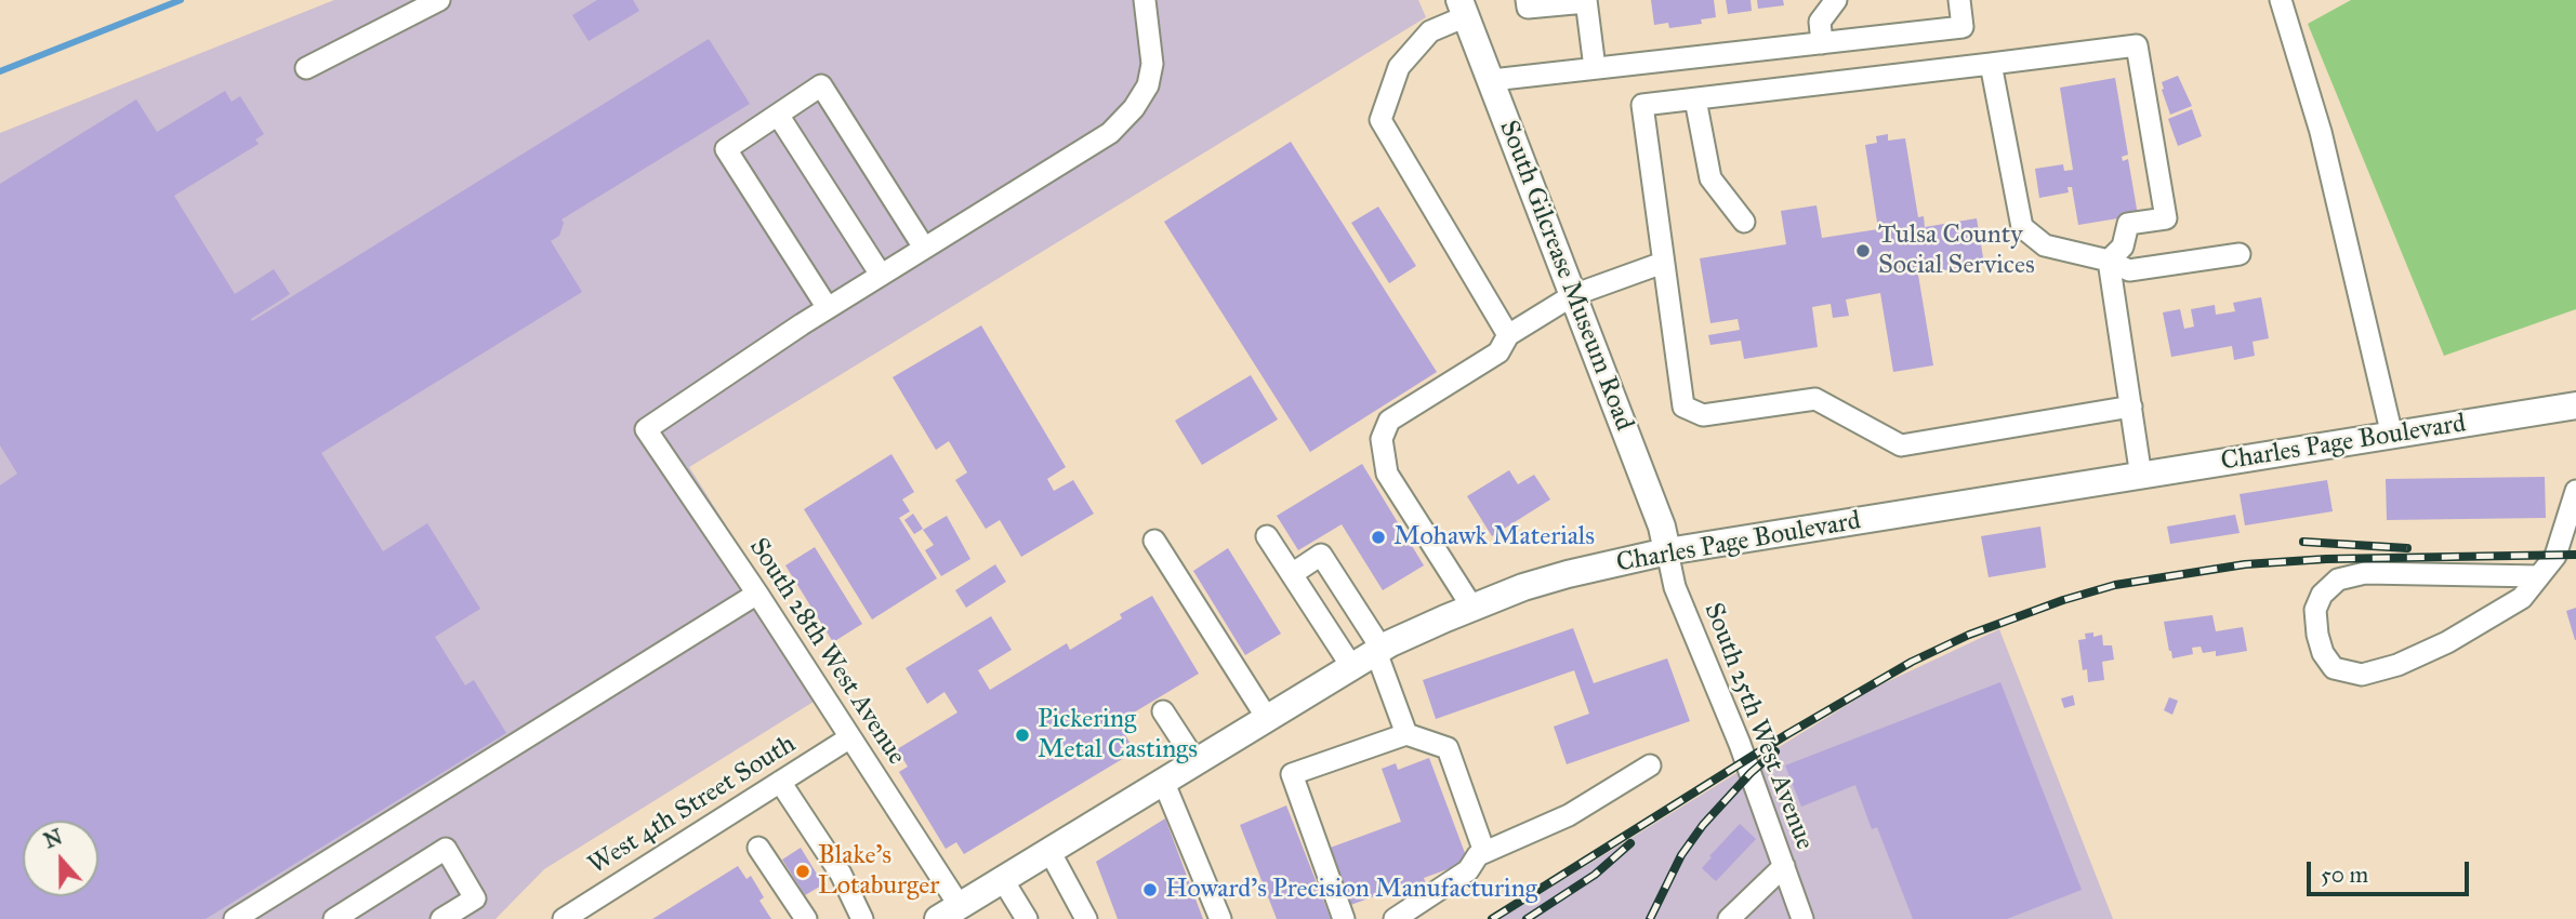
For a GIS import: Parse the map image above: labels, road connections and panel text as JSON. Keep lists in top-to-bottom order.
{
  "streets": {
    "main road": ["South Gilcrease Museum Road", "Charles Page Boulevard"],
    "street": ["South 28th West Avenue", "South 25th West Avenue", "West 4th Street South"]
  },
  "crossings": [
    ["South Gilcrease Museum Road", "Charles Page Boulevard"],
    ["South Gilcrease Museum Road", "South 25th West Avenue"],
    ["Charles Page Boulevard", "South 28th West Avenue"],
    ["Charles Page Boulevard", "South 25th West Avenue"],
    ["South 28th West Avenue", "West 4th Street South"]
  ],
  "places": [
    "Tulsa County Social Services",
    "Mohawk Materials",
    "Pickering Metal Castings",
    "Blake's Lotaburger",
    "Howard's Precision Manufacturing"
  ],
  "scale_bar": "50 m",
  "north": "top"
}
